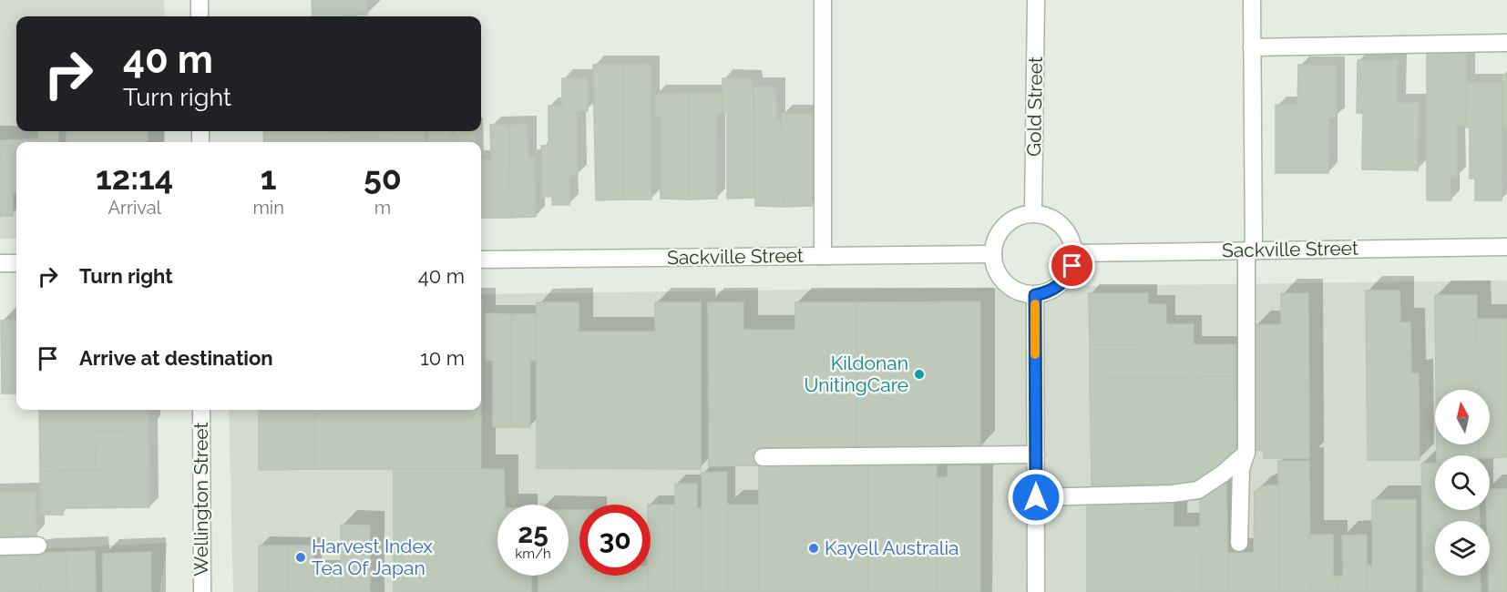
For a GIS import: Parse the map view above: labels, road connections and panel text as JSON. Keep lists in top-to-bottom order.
{
  "streets": {
    "street": ["Gold Street", "Sackville Street", "Wellington Street"]
  },
  "crossings": [
    ["Gold Street", "Sackville Street"]
  ],
  "places": ["Kildonan UnitingCare", "Kayell Australia", "Harvest Index Tea Of Japan"],
  "north": "top",
  "page": {
    "turn": ["40 m", "Turn right"],
    "eta": [
      "12:14",
      "Arrival",
      "1",
      "min",
      "50",
      "m"
    ],
    "list": [
      {
        "name": "Turn right",
        "value": "40 m"
      },
      {
        "name": "Arrive at destination",
        "value": "10 m"
      }
    ],
    "speed": "25 km/h",
    "limit": "30"
  }
}
